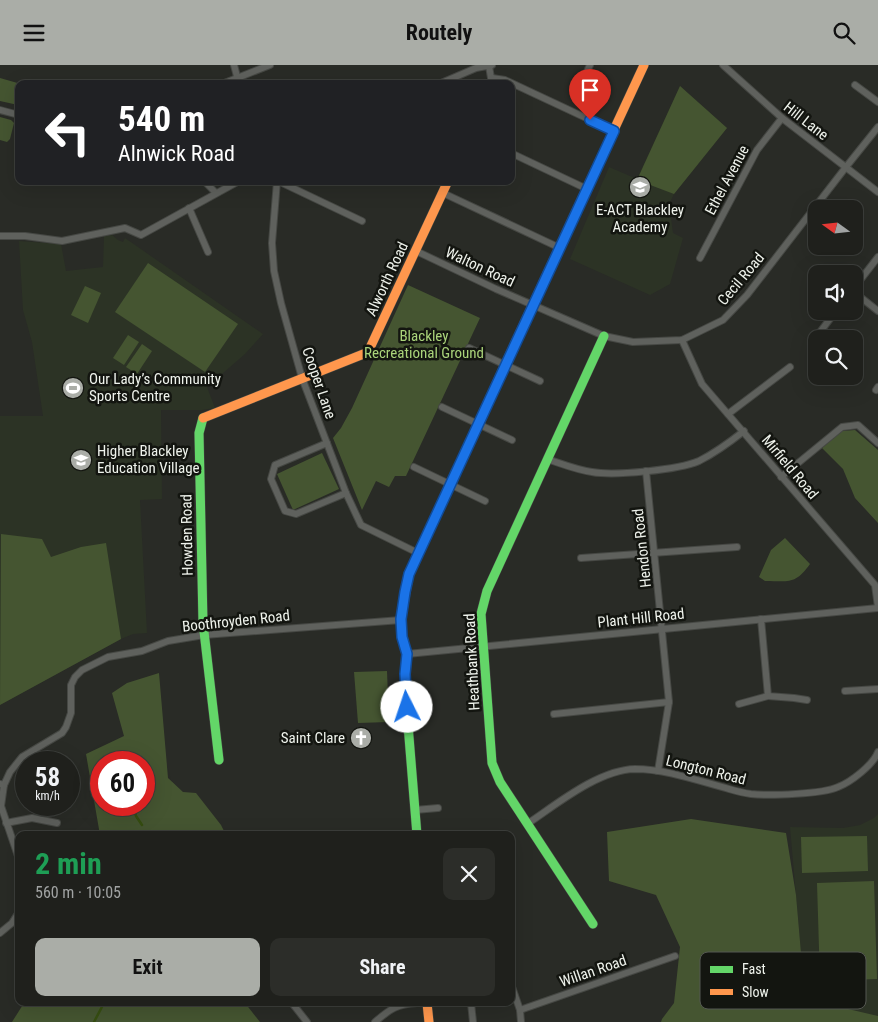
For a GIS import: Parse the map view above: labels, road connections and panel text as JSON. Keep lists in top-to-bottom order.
{
  "streets": {
    "street": [
      "Hill Lane",
      "Ethel Avenue",
      "Walton Road",
      "Alworth Road",
      "Cecil Road",
      "Cooper Lane",
      "Mirfield Road",
      "Howden Road",
      "Hendon Road",
      "Plant Hill Road",
      "Boothroyden Road",
      "Heathbank Road",
      "Longton Road",
      "Willan Road"
    ]
  },
  "crossings": [
    ["Hill Lane", "Ethel Avenue"],
    ["Hill Lane", "Cecil Road"],
    ["Walton Road", "Alworth Road"],
    ["Walton Road", "Cecil Road"],
    ["Alworth Road", "Cooper Lane"],
    ["Alworth Road", "Howden Road"],
    ["Cecil Road", "Mirfield Road"],
    ["Cecil Road", "Heathbank Road"],
    ["Cooper Lane", "Howden Road"],
    ["Mirfield Road", "Plant Hill Road"],
    ["Howden Road", "Boothroyden Road"],
    ["Hendon Road", "Plant Hill Road"],
    ["Hendon Road", "Longton Road"],
    ["Plant Hill Road", "Heathbank Road"],
    ["Heathbank Road", "Longton Road"]
  ],
  "parks": ["Blackley Recreational Ground"],
  "places": {
    "school or university": ["E-ACT Blackley Academy", "Higher Blackley Education Village"],
    "sports": ["Our Lady’s Community Sports Centre"],
    "church": ["Saint Clare"]
  },
  "legend": ["Fast", "Slow"],
  "north": "left",
  "page": {
    "header": "Routely",
    "turn": ["540 m", "Alnwick Road"],
    "speed": "58 km/h",
    "limit": "60",
    "heading": ["2 min", "560 m · 10:05"],
    "buttons": ["Exit", "Share"]
  }
}
